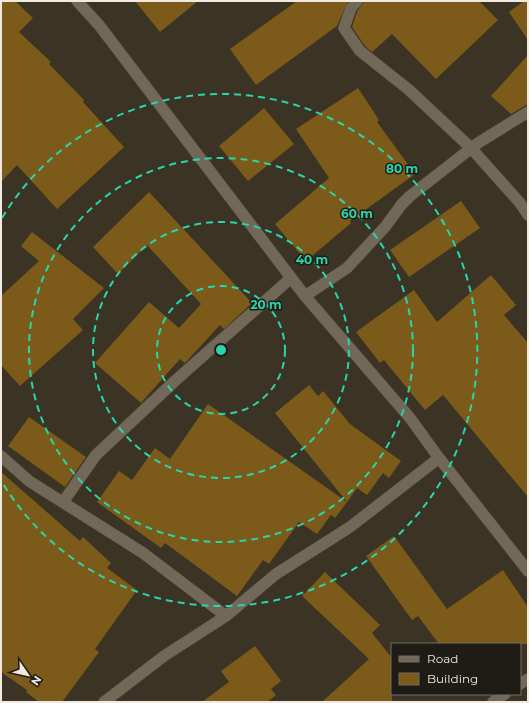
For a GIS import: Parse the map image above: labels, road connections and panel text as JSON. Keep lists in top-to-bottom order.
{
  "legend": ["Road", "Building"],
  "north": "bottom right",
  "rings": [
    "80 m",
    "60 m",
    "40 m",
    "20 m"
  ]
}
